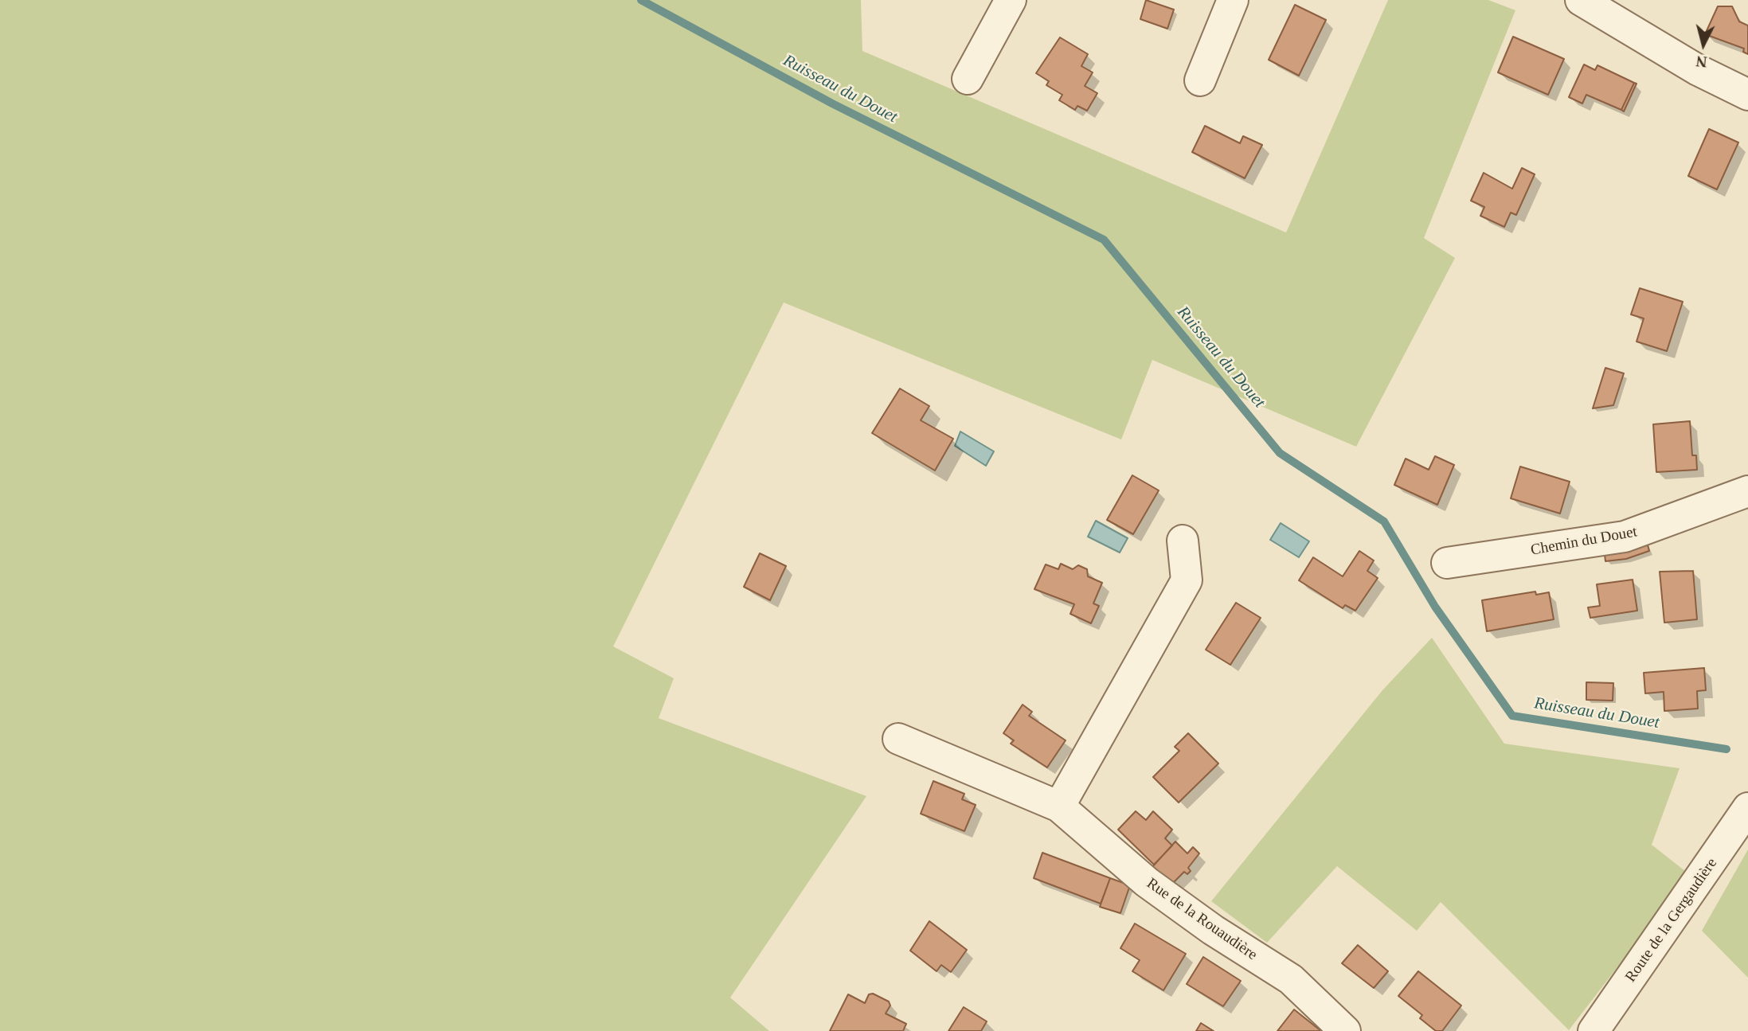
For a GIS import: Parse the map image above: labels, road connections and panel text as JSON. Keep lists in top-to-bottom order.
{
  "streets": {
    "street": ["Chemin du Douet", "Rue de la Rouaudière", "Route de la Gergaudière"]
  },
  "water": ["Ruisseau du Douet"],
  "north": "bottom"
}
